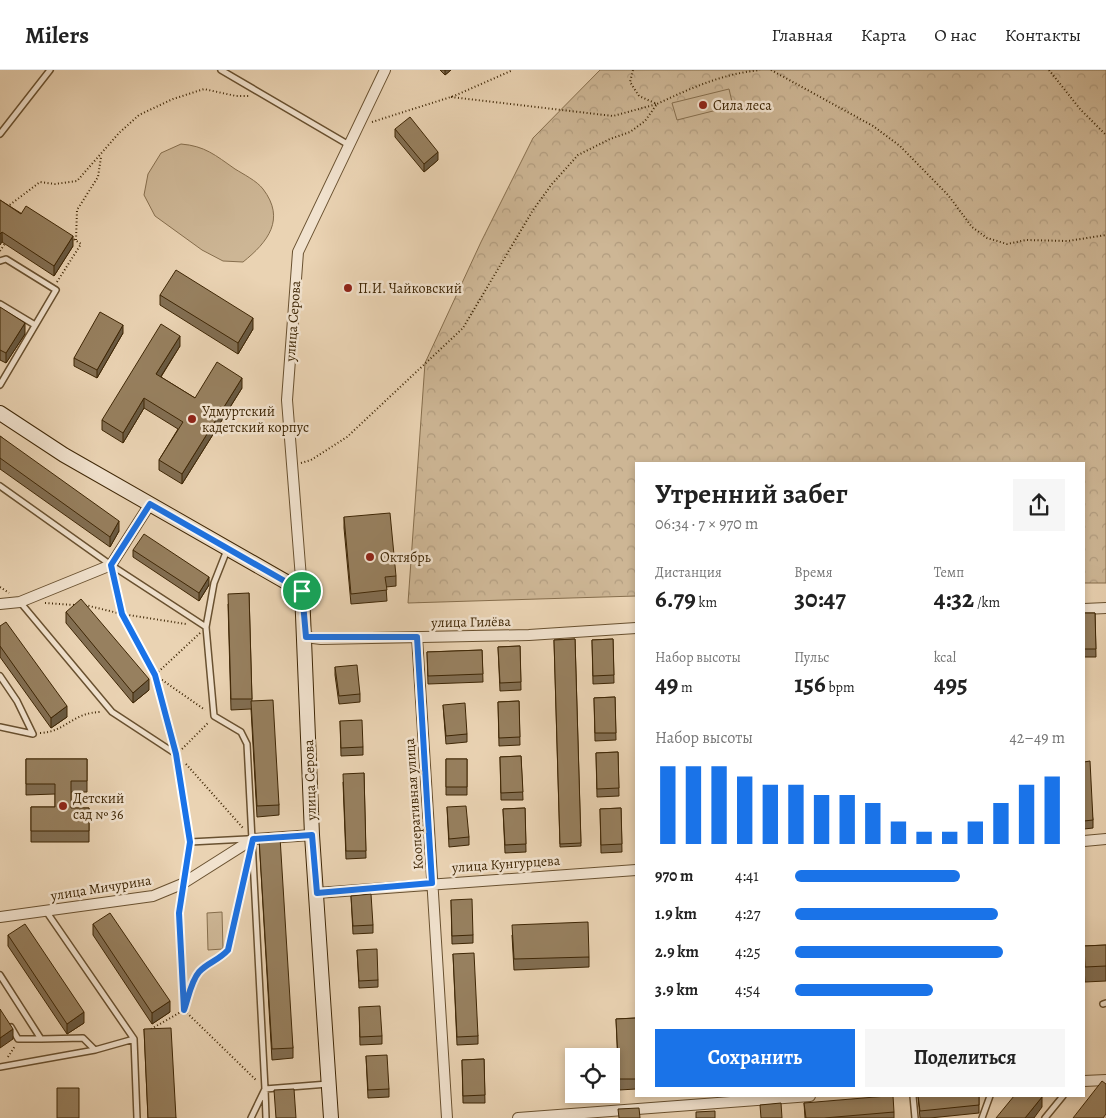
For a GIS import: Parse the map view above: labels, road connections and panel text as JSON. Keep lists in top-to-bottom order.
{
  "streets": {
    "main road": ["улица Серова"],
    "street": [
      "улица Гилёва",
      "Кооперативная улица",
      "улица Кунгурцева",
      "улица Мичурина"
    ]
  },
  "crossings": [
    ["улица Серова", "улица Гилёва"],
    ["улица Серова", "улица Кунгурцева"],
    ["улица Серова", "улица Мичурина"],
    ["улица Гилёва", "Кооперативная улица"],
    ["Кооперативная улица", "улица Кунгурцева"]
  ],
  "places": [
    "Сила леса",
    "П.И. Чайковский",
    "Удмуртский кадетский корпус",
    "Октябрь",
    "Детский сад № 36"
  ],
  "page": {
    "header": "Milers",
    "nav": [
      "Главная",
      "Карта",
      "О нас",
      "Контакты"
    ],
    "heading": ["Утренний забег", "06:34 · 7 × 970 m"],
    "stats": [
      ["Дистанция", "6.79 km"],
      ["Время", "30:47"],
      ["Темп", "4:32 /km"],
      ["Набор высоты", "49 m"],
      ["Пульс", "156 bpm"],
      ["kcal", "495"]
    ],
    "chart": ["Набор высоты", "42–49 m"],
    "list": [
      {
        "name": "970 m",
        "note": "4:41"
      },
      {
        "name": "1.9 km",
        "note": "4:27"
      },
      {
        "name": "2.9 km",
        "note": "4:25"
      },
      {
        "name": "3.9 km",
        "note": "4:54"
      }
    ],
    "buttons": ["Сохранить", "Поделиться"]
  }
}
